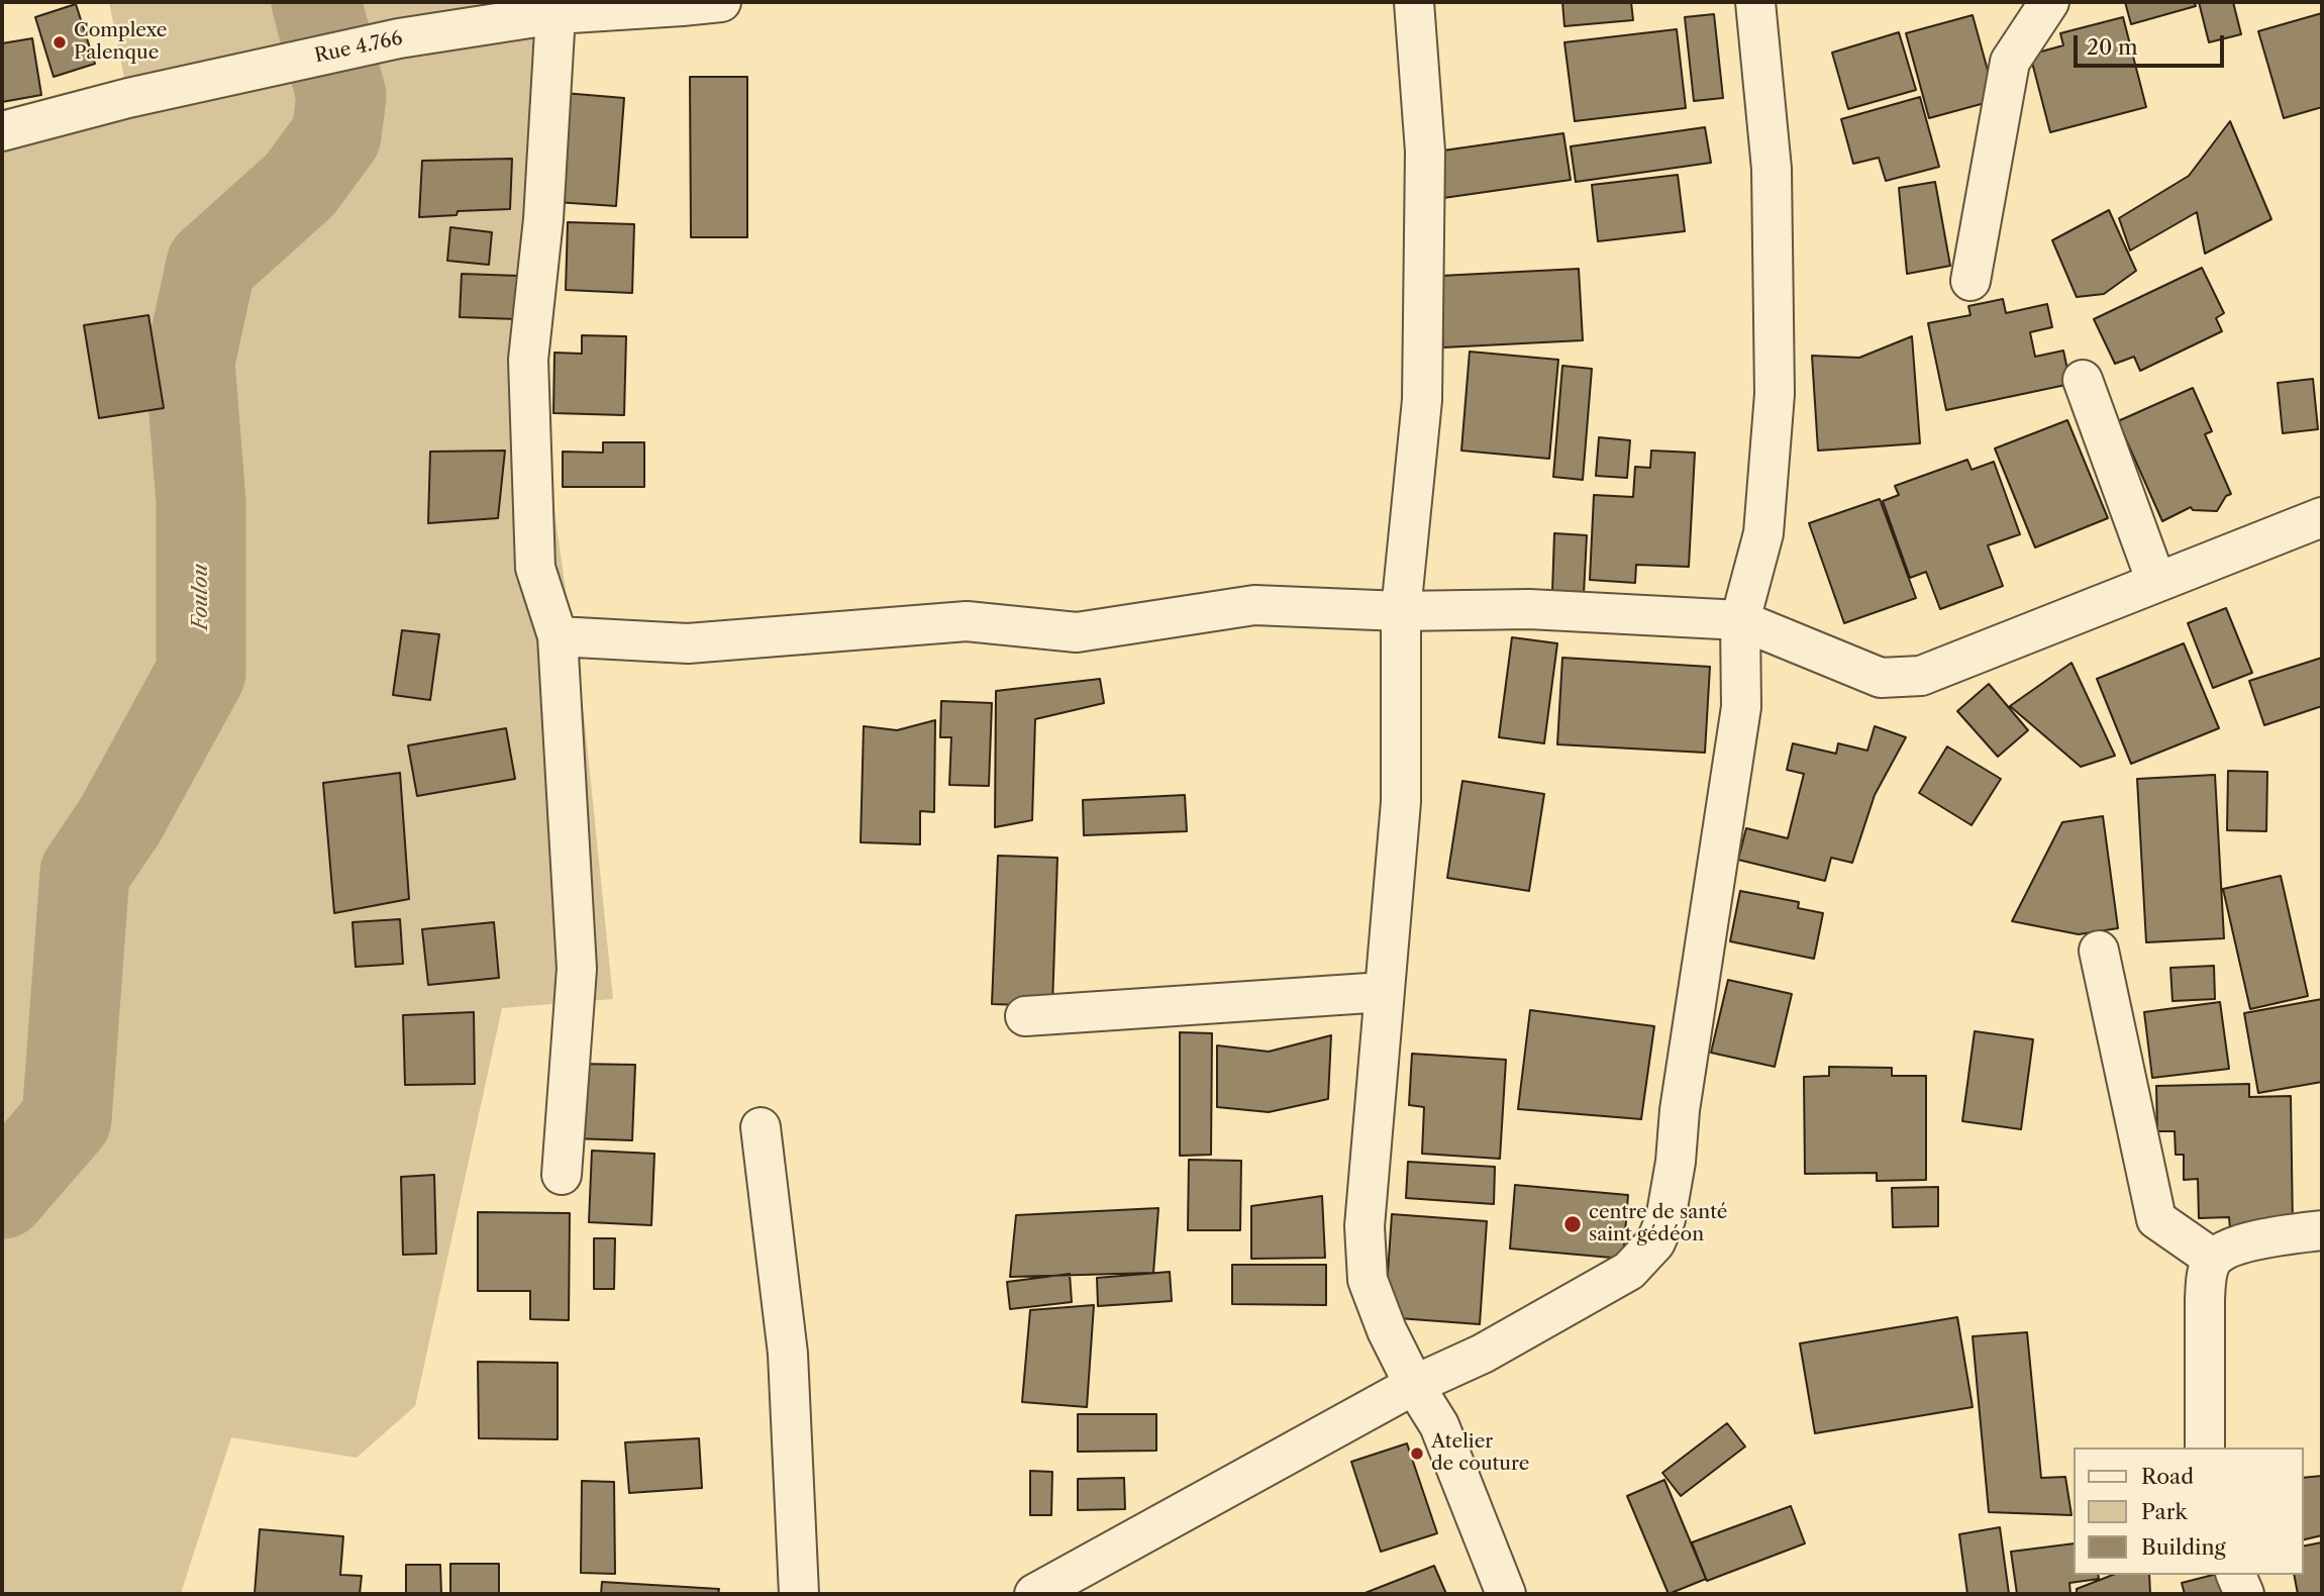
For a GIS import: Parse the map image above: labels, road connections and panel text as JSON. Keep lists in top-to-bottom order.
{
  "streets": {
    "street": ["Rue 4.766"]
  },
  "water": ["Foulou"],
  "places": ["Complexe Palenque", "centre de santé saint gédéon", "Atelier de couture"],
  "legend": ["Road", "Park", "Building"],
  "scale_bar": "20 m"
}
